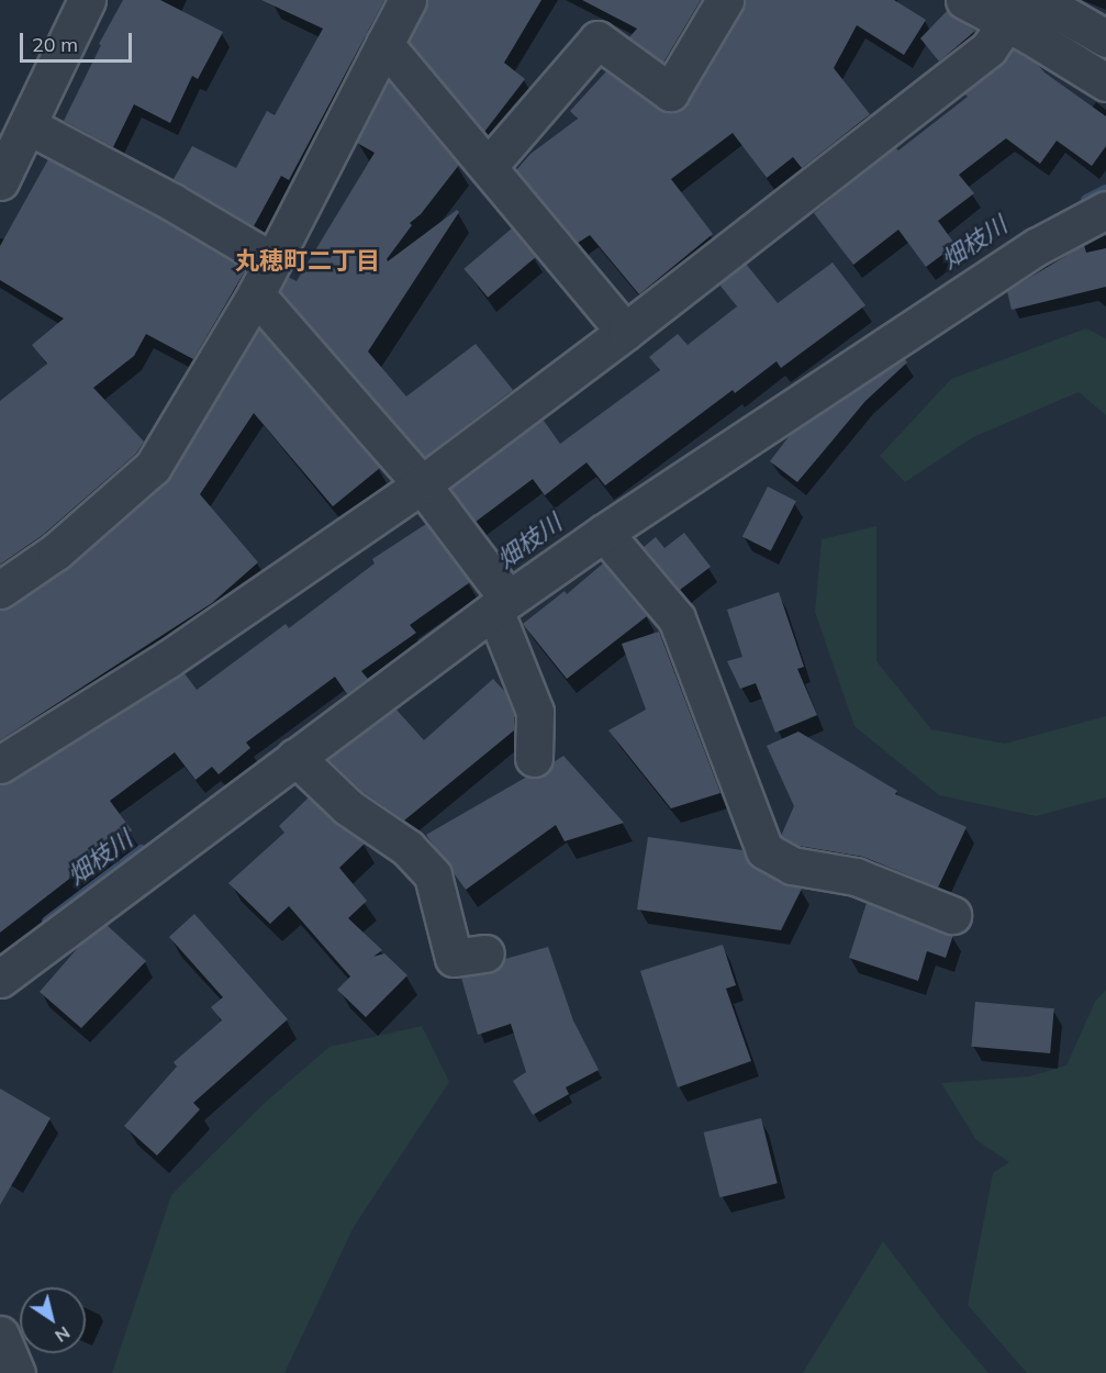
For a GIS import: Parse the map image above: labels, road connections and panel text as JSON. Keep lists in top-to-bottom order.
{
  "districts": ["丸穂町二丁目"],
  "water": ["畑枝川"],
  "scale_bar": "20 m",
  "north": "bottom right"
}
